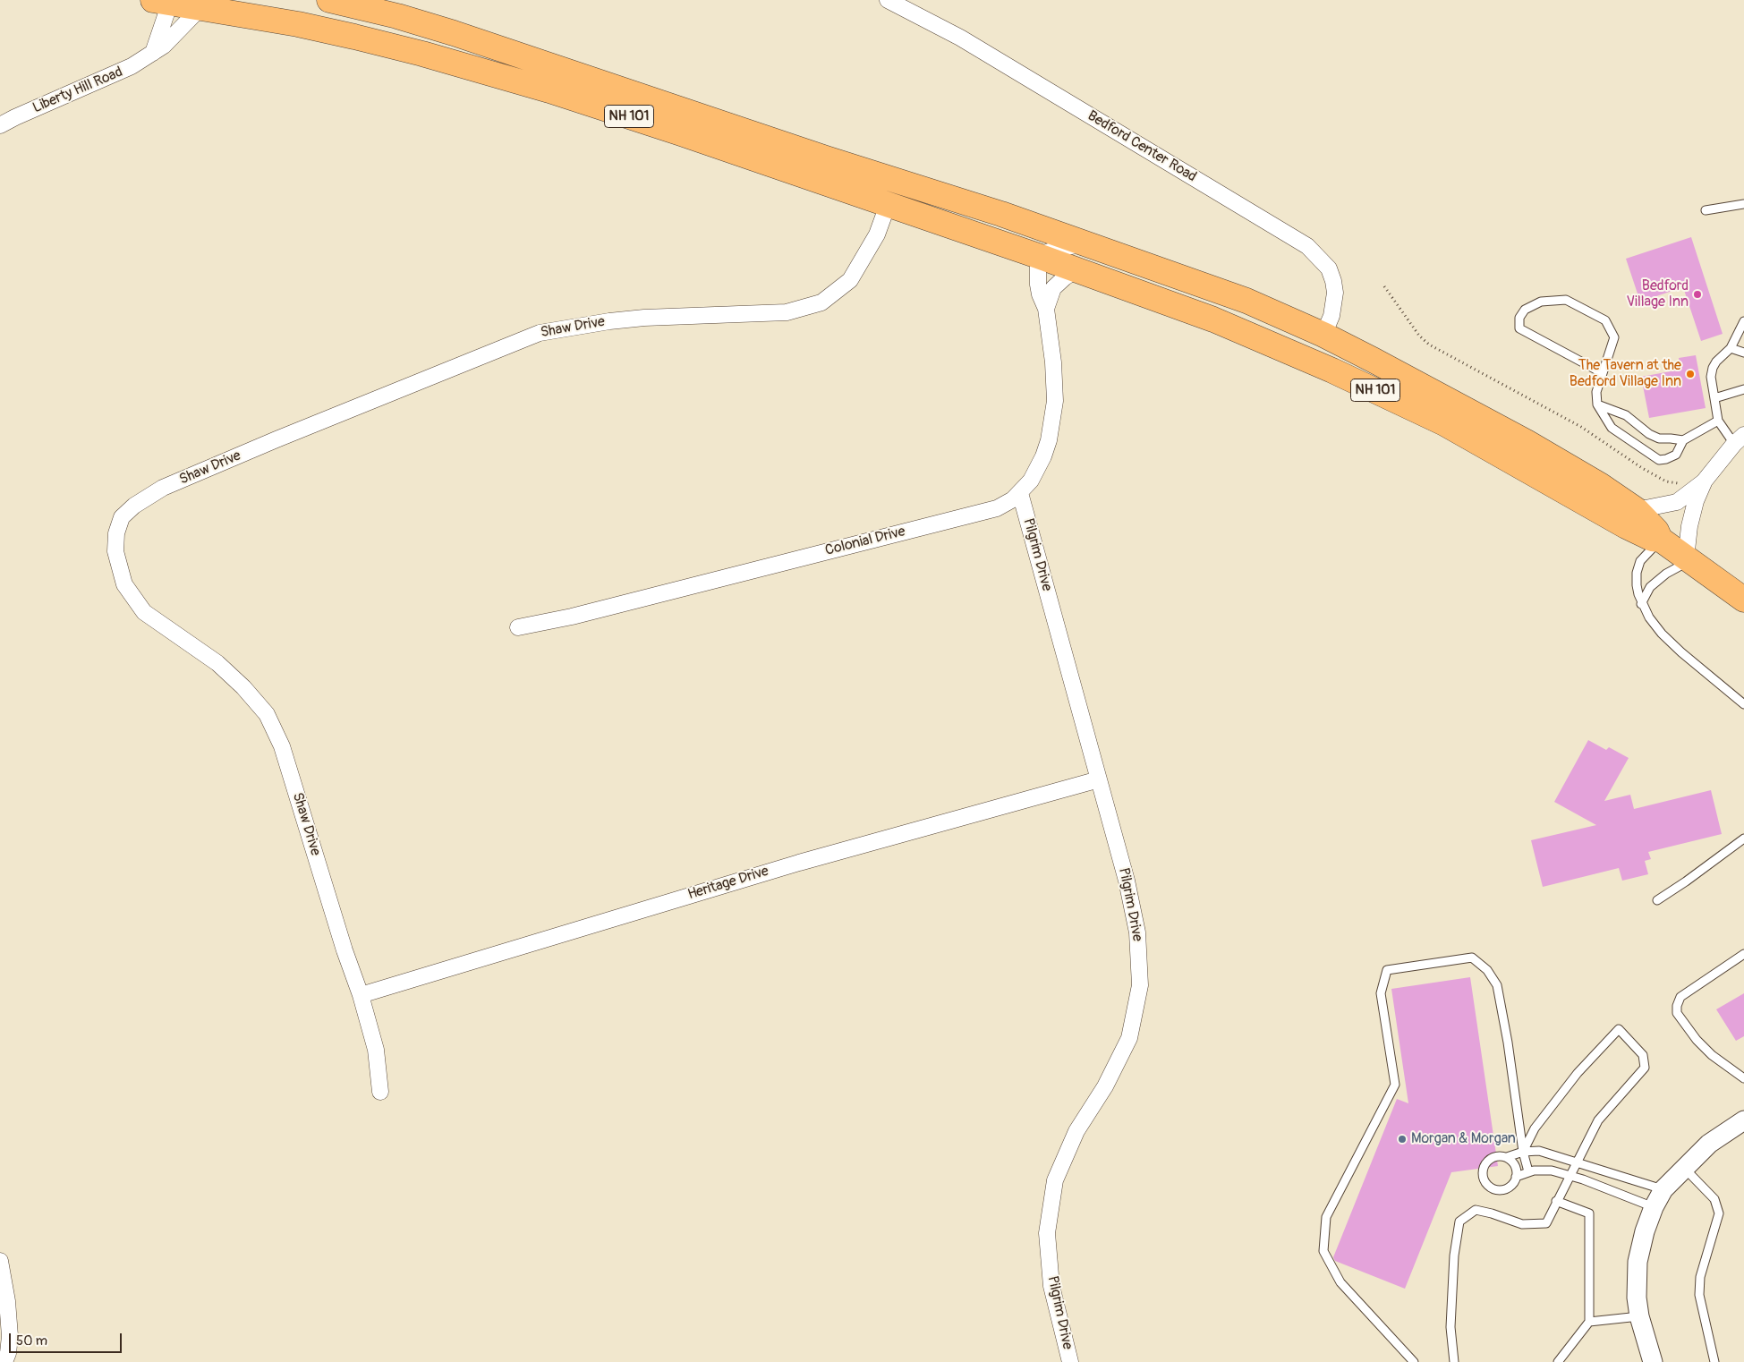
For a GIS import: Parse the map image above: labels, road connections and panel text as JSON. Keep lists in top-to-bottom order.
{
  "streets": {
    "highway": ["NH 101"],
    "street": [
      "Liberty Hill Road",
      "Bedford Center Road",
      "Shaw Drive",
      "Colonial Drive",
      "Pilgrim Drive",
      "Heritage Drive"
    ]
  },
  "crossings": [
    ["Liberty Hill Road", "NH 101"],
    ["NH 101", "Bedford Center Road"],
    ["NH 101", "Shaw Drive"],
    ["NH 101", "Colonial Drive"],
    ["Shaw Drive", "Heritage Drive"],
    ["Colonial Drive", "Pilgrim Drive"],
    ["Pilgrim Drive", "Heritage Drive"]
  ],
  "places": ["Bedford Village Inn", "The Tavern at the Bedford Village Inn", "Morgan & Morgan"],
  "scale_bar": "50 m"
}
